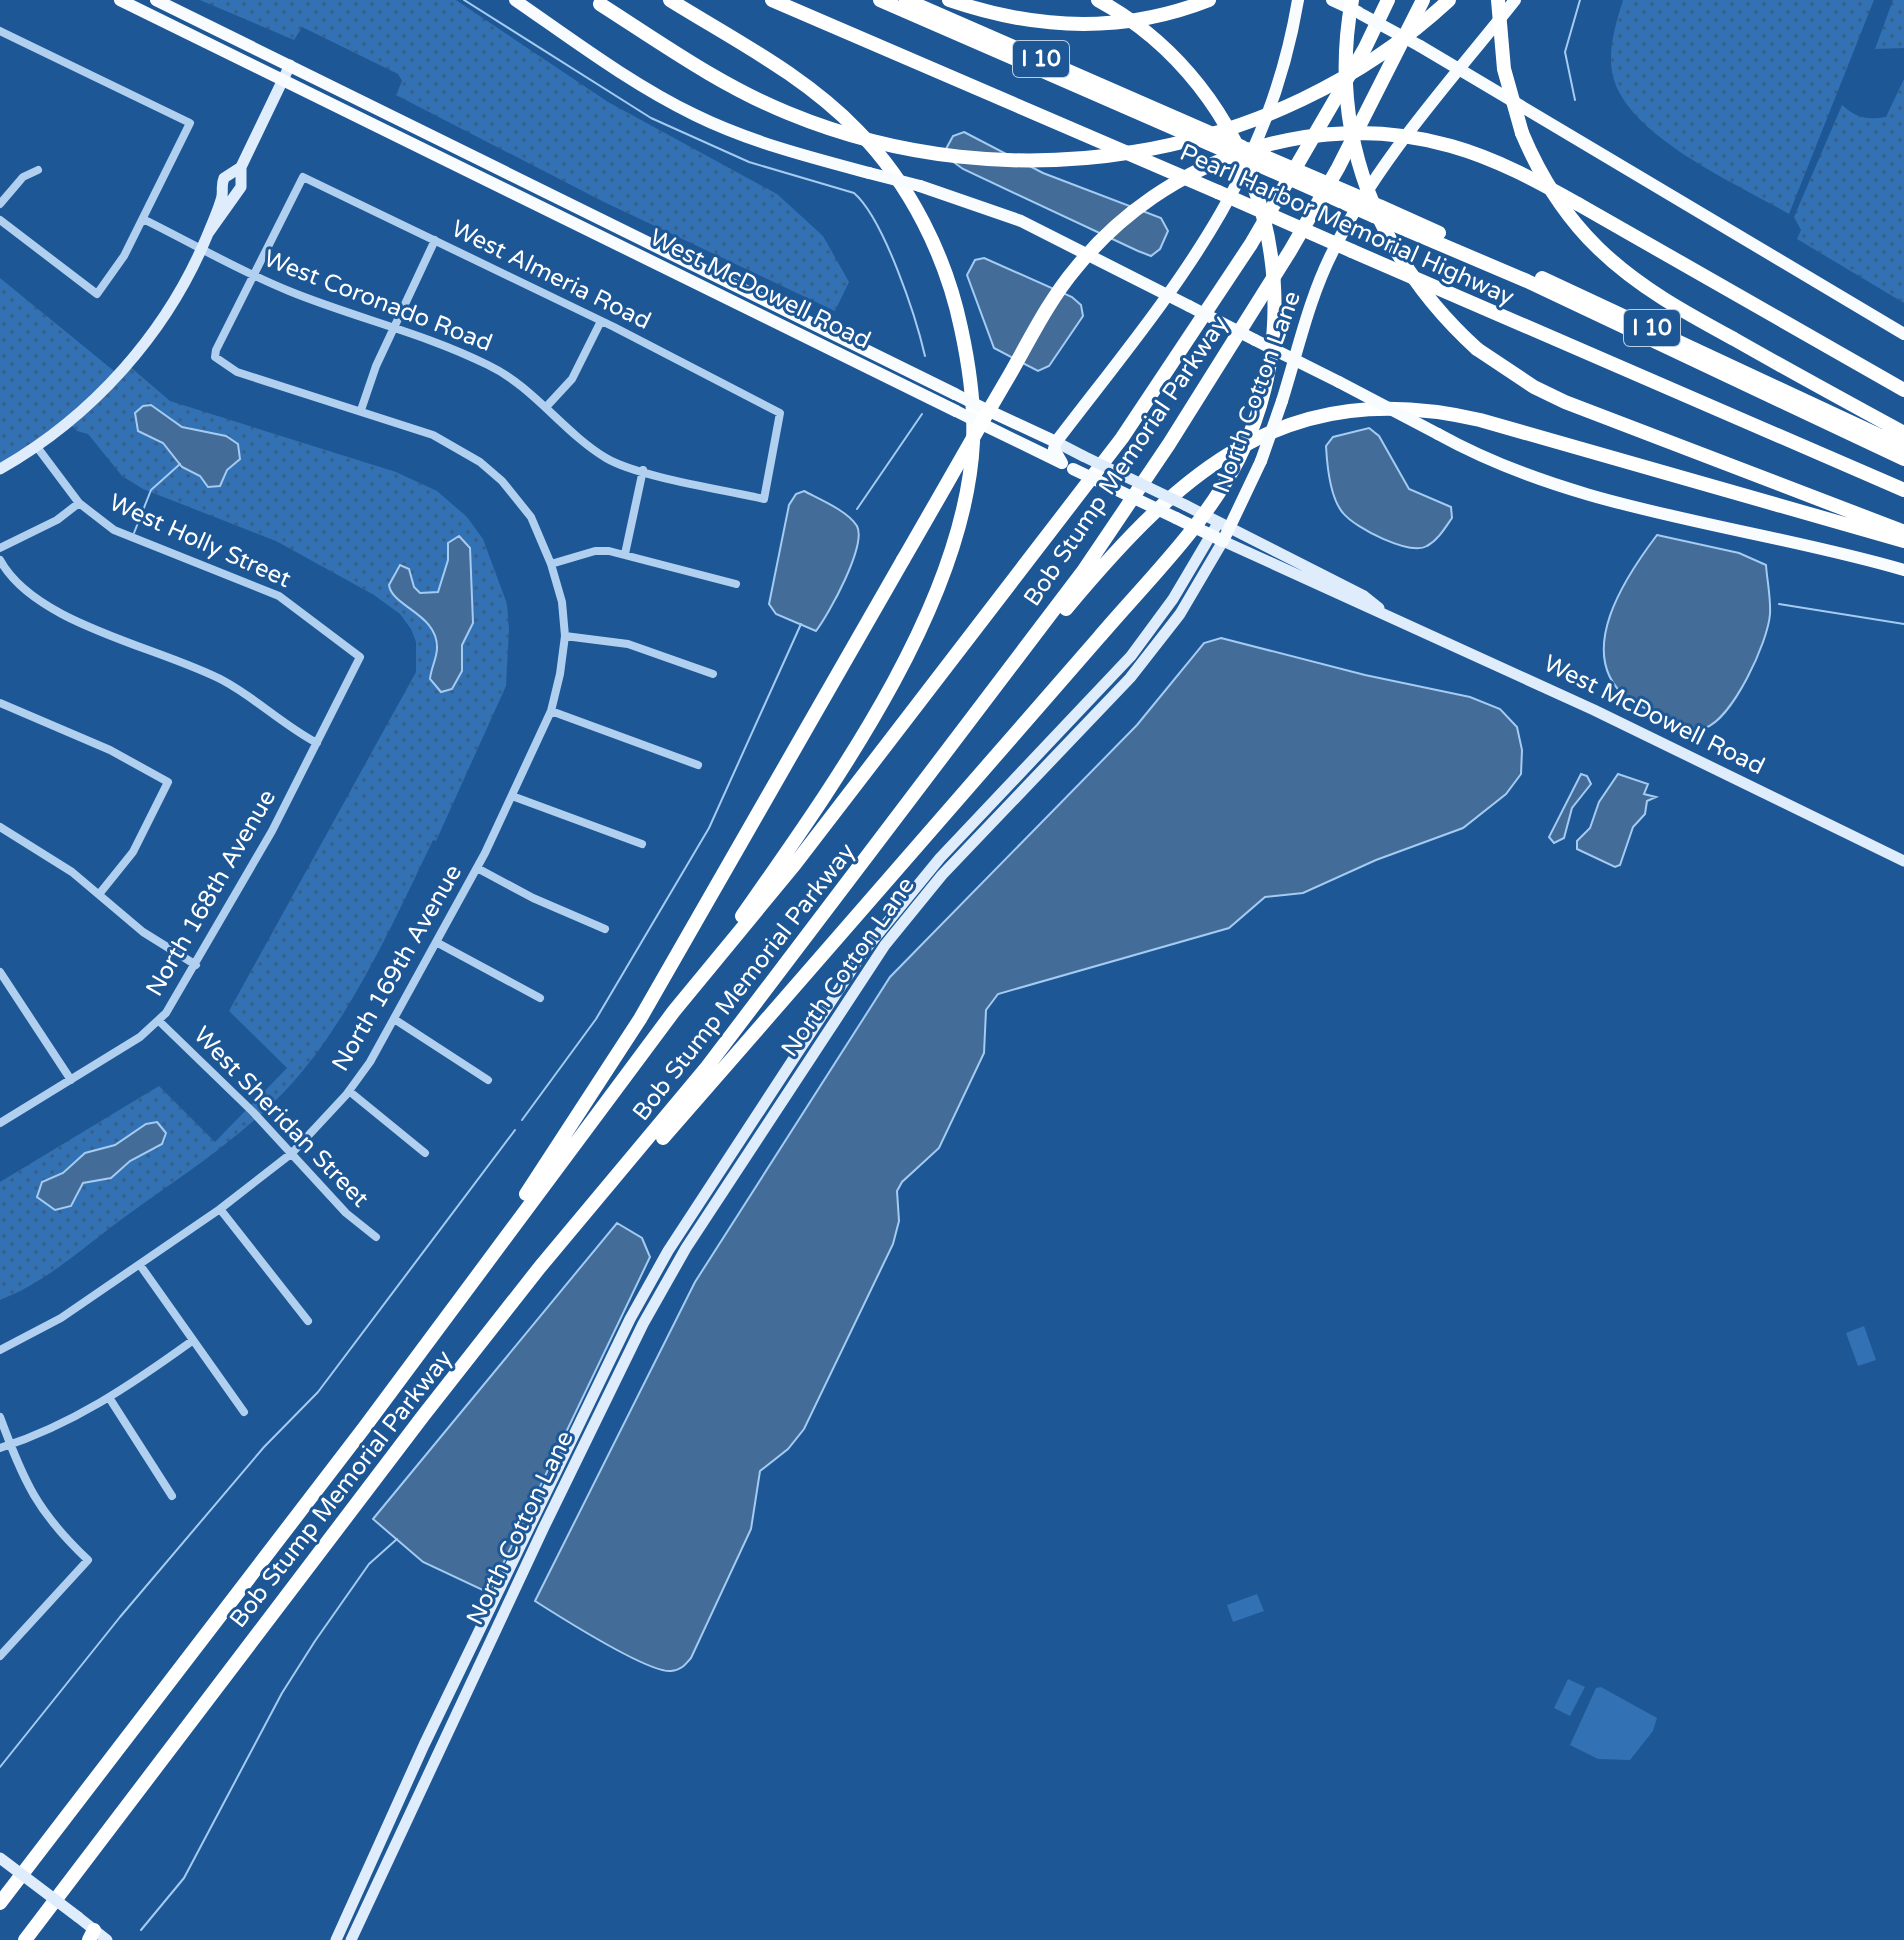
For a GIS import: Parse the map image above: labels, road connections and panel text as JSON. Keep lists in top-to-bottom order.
{
  "streets": {
    "highway": ["I 10", "Pearl Harbor Memorial Highway", "Bob Stump Memorial Parkway"],
    "main road": ["West McDowell Road", "North Cotton Lane"],
    "street": [
      "West Almeria Road",
      "West Coronado Road",
      "West Holly Street",
      "North 168th Avenue",
      "North 169th Avenue",
      "West Sheridan Street"
    ]
  },
  "crossings": [
    ["West Almeria Road", "West Coronado Road"],
    ["West Almeria Road", "North 169th Avenue"],
    ["West McDowell Road", "North Cotton Lane"],
    ["West Coronado Road", "North 169th Avenue"],
    ["West Holly Street", "North 168th Avenue"],
    ["North 168th Avenue", "West Sheridan Street"],
    ["North 169th Avenue", "West Sheridan Street"]
  ]
}
